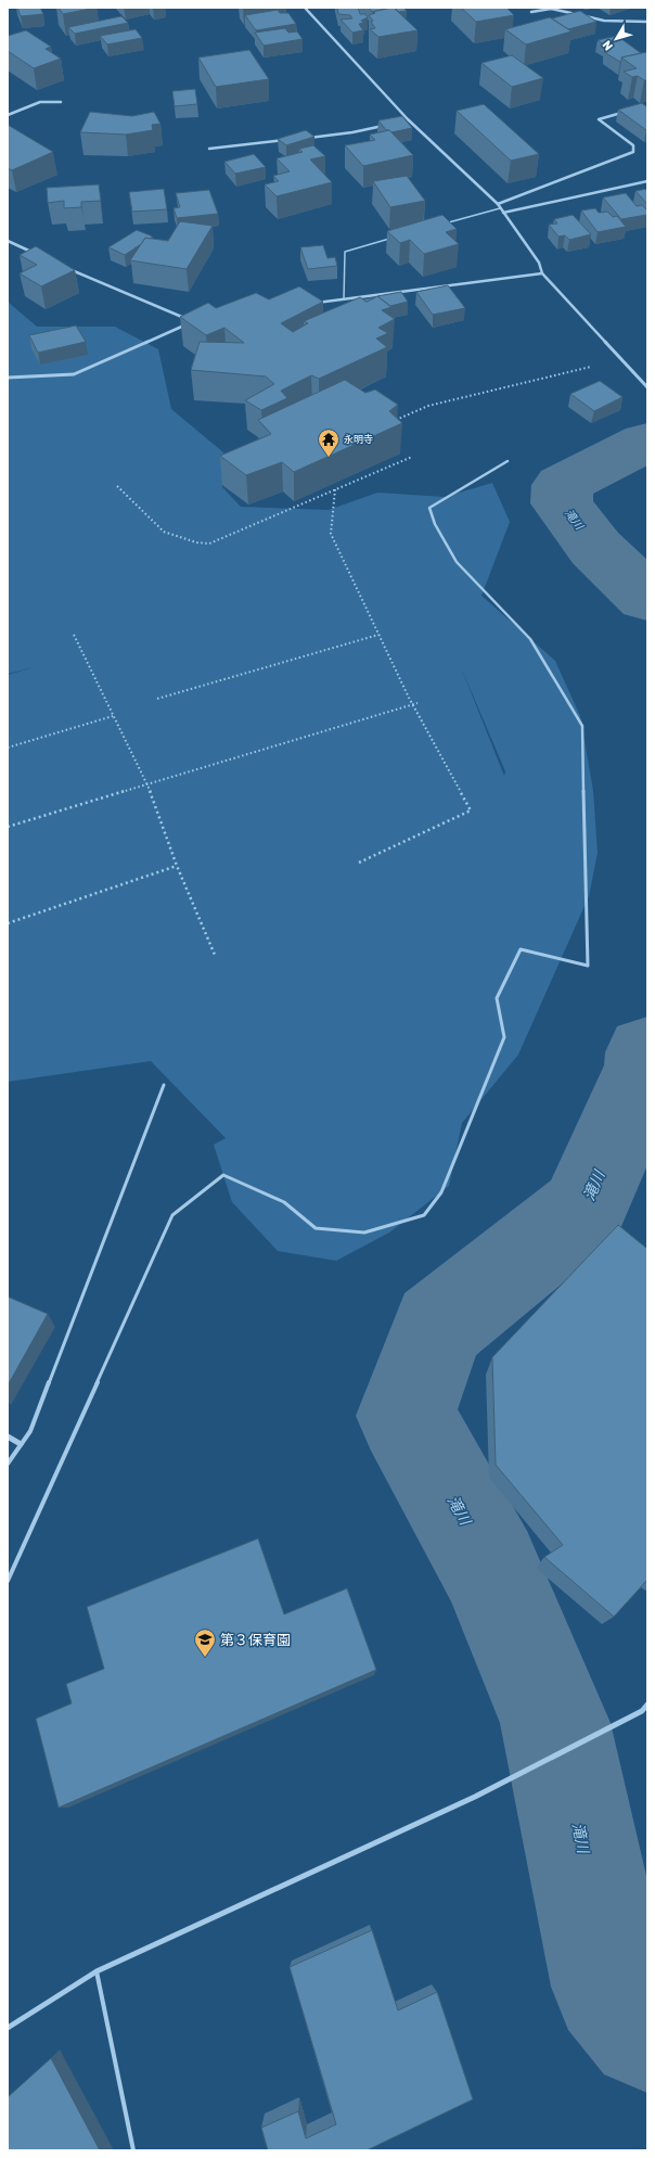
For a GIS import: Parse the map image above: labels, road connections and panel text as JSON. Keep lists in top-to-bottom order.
{
  "water": ["滝川"],
  "places": {
    "temple": ["永明寺"],
    "school or university": ["第３保育園"]
  },
  "north": "bottom left"
}
